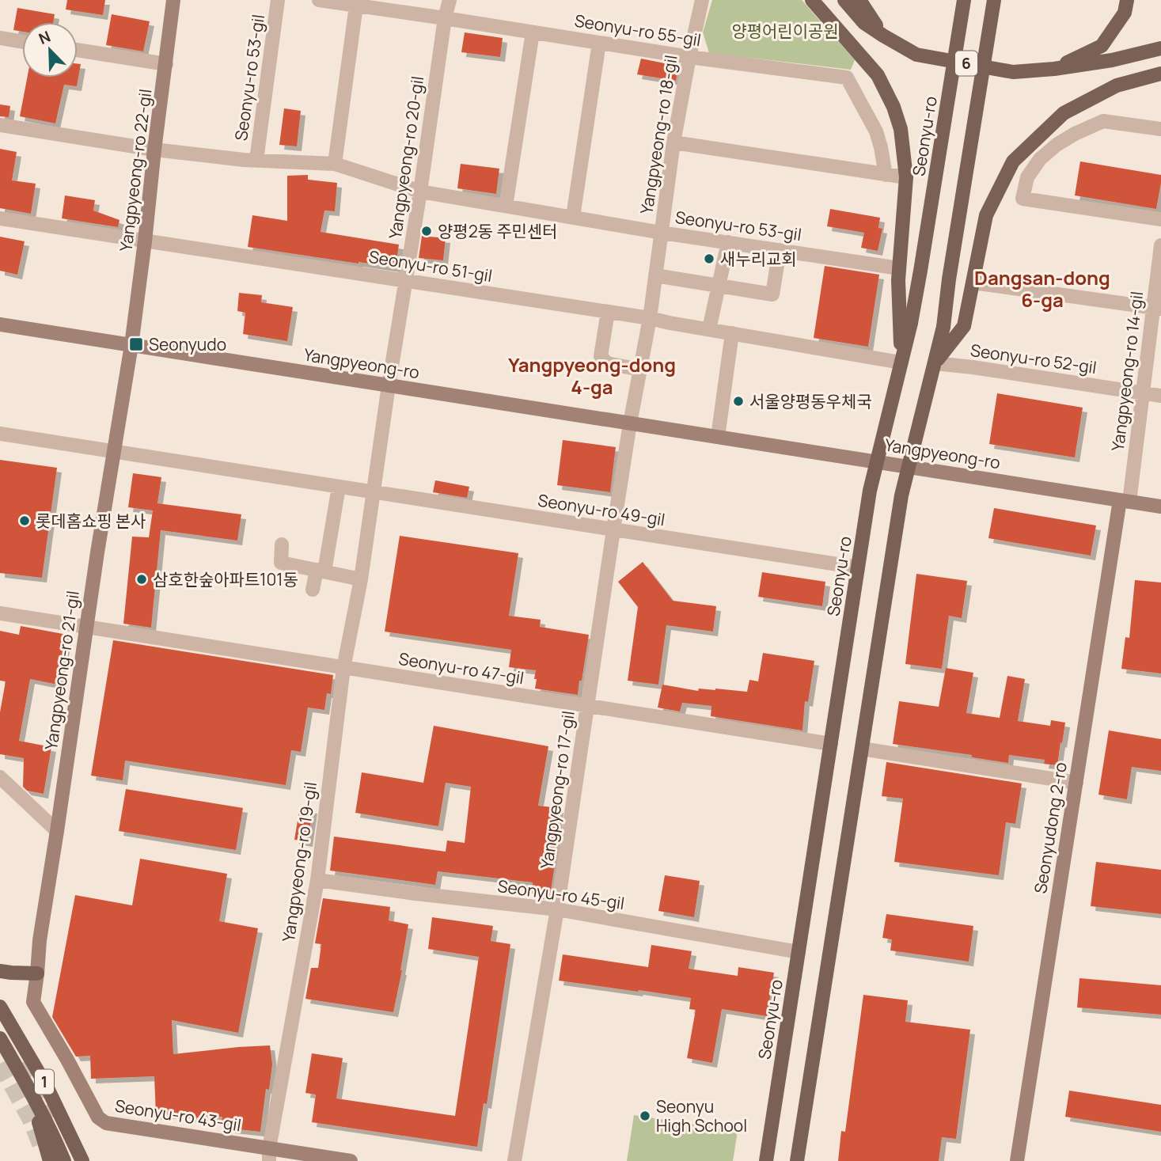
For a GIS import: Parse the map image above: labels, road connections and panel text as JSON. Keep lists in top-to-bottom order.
{
  "streets": {
    "main road": ["6", "Seonyu-ro", "1"],
    "street": [
      "Seonyu-ro 55-gil",
      "Seonyu-ro 53-gil",
      "Yangpyeong-ro 18-gil",
      "Yangpyeong-ro 20-gil",
      "Yangpyeong-ro 22-gil",
      "Seonyu-ro 51-gil",
      "Seonyu-ro 52-gil",
      "Yangpyeong-ro",
      "Yangpyeong-ro 14-gil",
      "Seonyu-ro 49-gil",
      "Seonyu-ro 47-gil",
      "Yangpyeong-ro 21-gil",
      "Yangpyeong-ro 17-gil",
      "Seonyudong 2-ro",
      "Yangpyeong-ro 19-gil",
      "Seonyu-ro 45-gil",
      "Seonyu-ro 43-gil"
    ]
  },
  "crossings": [
    ["Seonyu-ro 55-gil", "Yangpyeong-ro 18-gil"],
    ["Seonyu-ro 55-gil", "Seonyu-ro"],
    ["Seonyu-ro 55-gil", "Yangpyeong-ro 20-gil"],
    ["Seonyu-ro 53-gil", "Yangpyeong-ro 18-gil"],
    ["Seonyu-ro 53-gil", "Yangpyeong-ro 20-gil"],
    ["Seonyu-ro 53-gil", "Yangpyeong-ro 22-gil"],
    ["Yangpyeong-ro 18-gil", "Seonyu-ro"],
    ["Yangpyeong-ro 18-gil", "Seonyu-ro 51-gil"],
    ["Yangpyeong-ro 18-gil", "Yangpyeong-ro"],
    ["Yangpyeong-ro 18-gil", "Yangpyeong-ro 17-gil"],
    ["Seonyu-ro", "Seonyu-ro 51-gil"],
    ["Seonyu-ro", "Yangpyeong-ro"],
    ["Seonyu-ro", "Seonyu-ro 49-gil"],
    ["Seonyu-ro", "Seonyu-ro 47-gil"],
    ["Seonyu-ro", "Seonyu-ro 45-gil"],
    ["Yangpyeong-ro 20-gil", "Seonyu-ro 51-gil"],
    ["Yangpyeong-ro 20-gil", "Yangpyeong-ro"],
    ["Yangpyeong-ro 20-gil", "Yangpyeong-ro 19-gil"],
    ["Yangpyeong-ro 22-gil", "Seonyu-ro 51-gil"],
    ["Yangpyeong-ro 22-gil", "Yangpyeong-ro"],
    ["Yangpyeong-ro 22-gil", "Yangpyeong-ro 21-gil"],
    ["Seonyu-ro 52-gil", "Yangpyeong-ro 14-gil"],
    ["Yangpyeong-ro", "Yangpyeong-ro 14-gil"],
    ["Yangpyeong-ro", "Yangpyeong-ro 21-gil"],
    ["Yangpyeong-ro", "Yangpyeong-ro 17-gil"],
    ["Yangpyeong-ro", "Seonyudong 2-ro"],
    ["Yangpyeong-ro", "Yangpyeong-ro 19-gil"],
    ["Yangpyeong-ro 14-gil", "Seonyudong 2-ro"],
    ["Seonyu-ro 49-gil", "Yangpyeong-ro 21-gil"],
    ["Seonyu-ro 49-gil", "Yangpyeong-ro 17-gil"],
    ["Seonyu-ro 49-gil", "Yangpyeong-ro 19-gil"],
    ["Seonyu-ro 47-gil", "Yangpyeong-ro 21-gil"],
    ["Seonyu-ro 47-gil", "Yangpyeong-ro 17-gil"],
    ["Seonyu-ro 47-gil", "Yangpyeong-ro 19-gil"],
    ["Yangpyeong-ro 21-gil", "Seonyu-ro 43-gil"],
    ["Yangpyeong-ro 17-gil", "Seonyu-ro 45-gil"],
    ["Yangpyeong-ro 19-gil", "Seonyu-ro 45-gil"],
    ["Yangpyeong-ro 19-gil", "Seonyu-ro 43-gil"]
  ],
  "districts": ["Dangsan-dong 6-ga", "Yangpyeong-dong 4-ga"],
  "parks": ["양평어린이공원"],
  "places": {
    "other": [
      "양평2동 주민센터",
      "새누리교회",
      "서울양평동우체국",
      "롯데홈쇼핑 본사",
      "삼호한숲아파트101동",
      "Seonyu High School"
    ],
    "transit": ["Seonyudo"]
  },
  "north": "top left"
}
